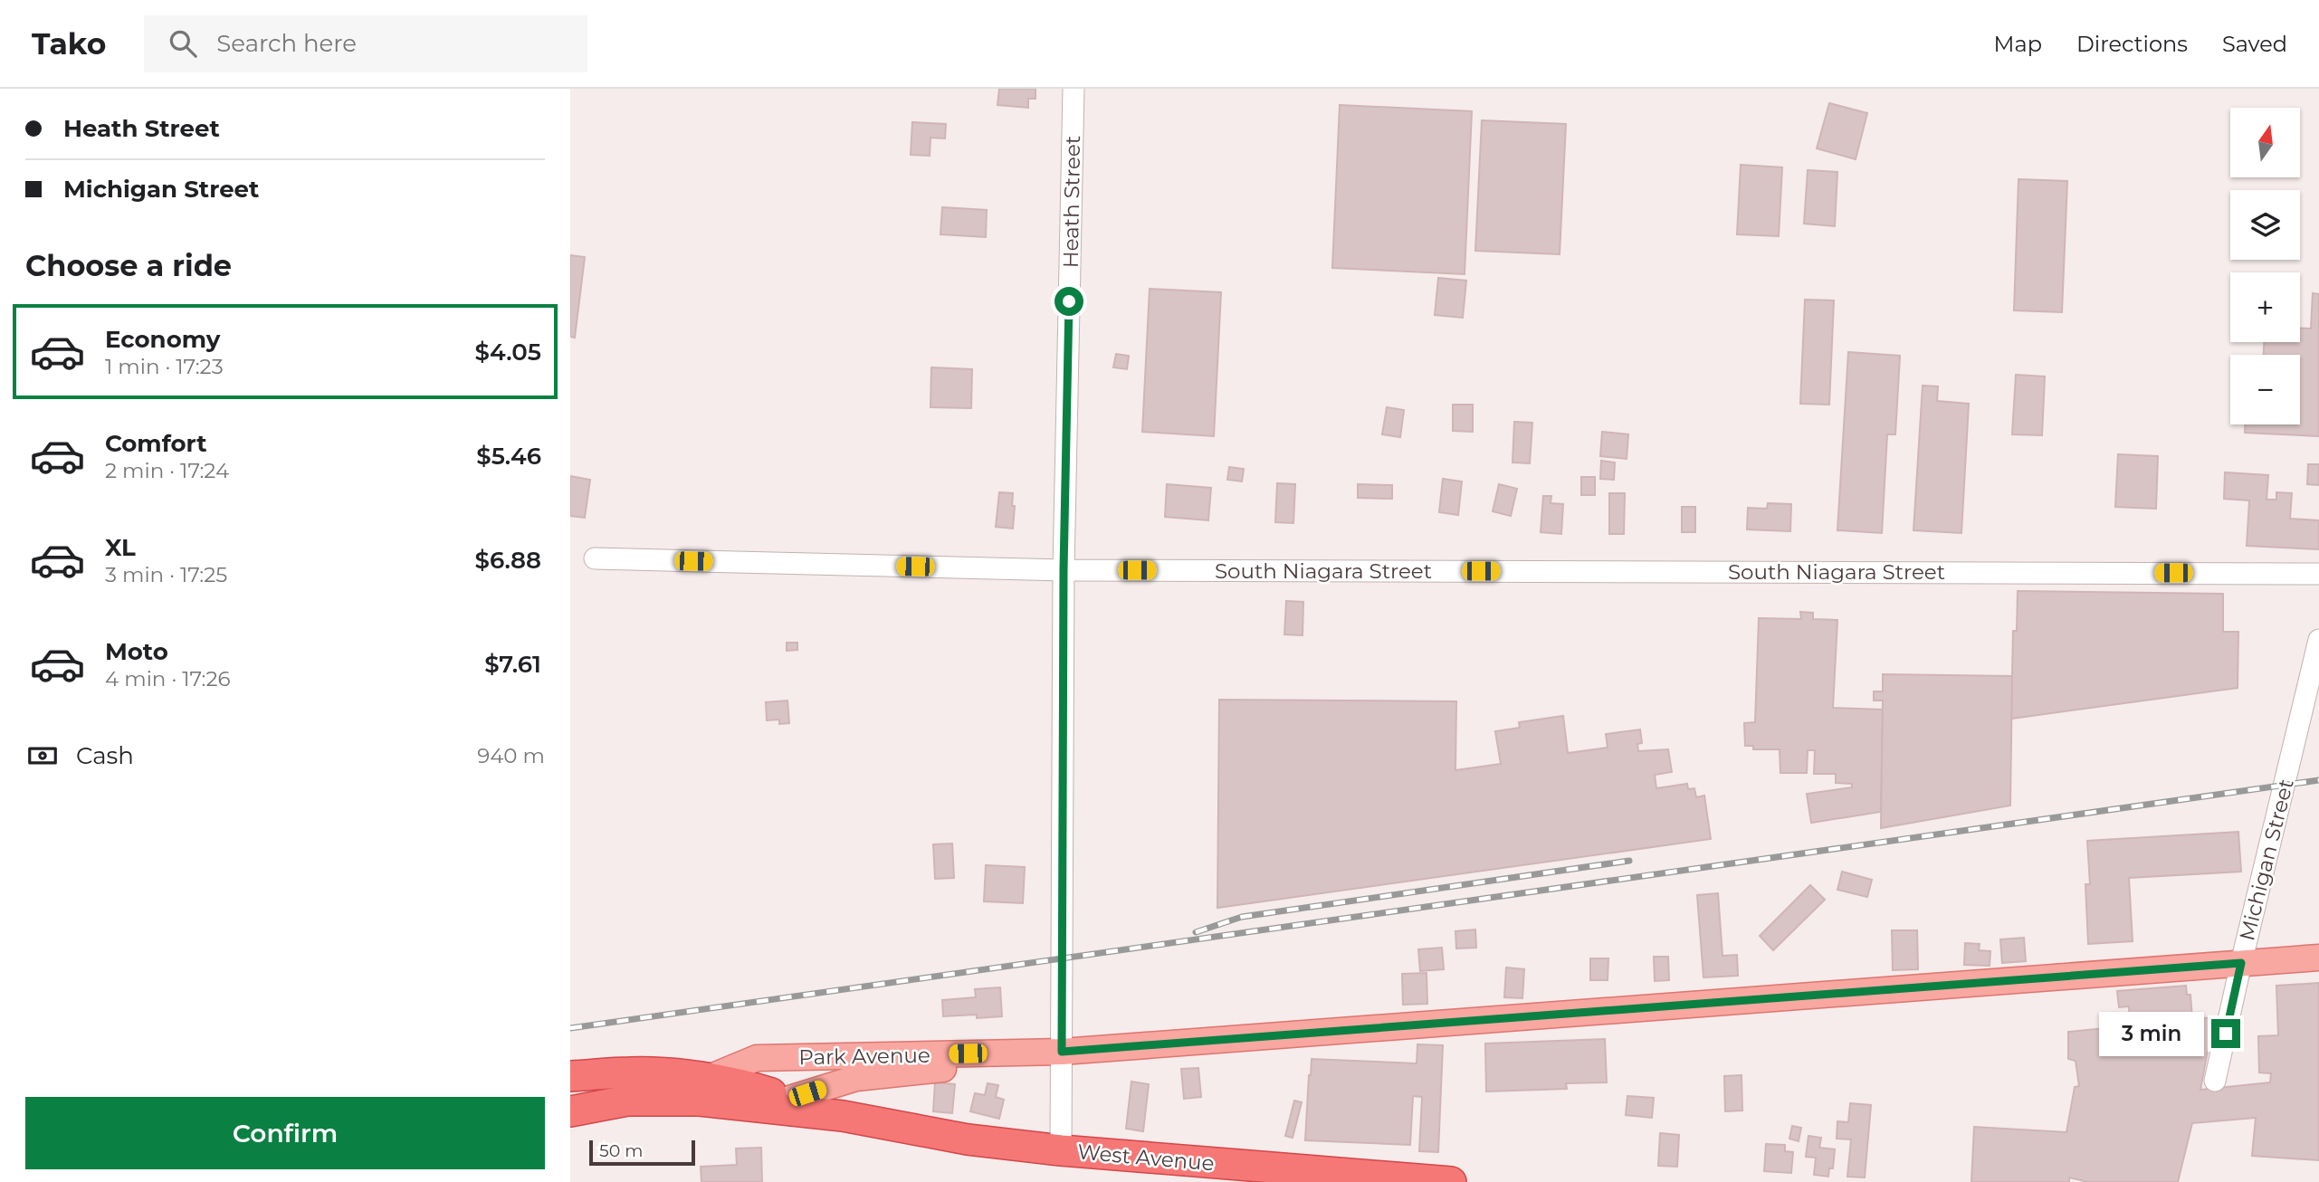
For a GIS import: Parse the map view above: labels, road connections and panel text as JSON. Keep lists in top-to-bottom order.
{
  "streets": {
    "highway": ["West Avenue"],
    "main road": ["Park Avenue"],
    "street": ["Heath Street", "South Niagara Street", "Michigan Street"]
  },
  "crossings": [
    ["Heath Street", "South Niagara Street"],
    ["Heath Street", "Park Avenue"],
    ["Heath Street", "West Avenue"],
    ["Michigan Street", "Park Avenue"]
  ],
  "scale_bar": "50 m",
  "north": "top",
  "page": {
    "header": "Tako",
    "search": "Search here",
    "nav": ["Map", "Directions", "Saved"],
    "banner": ["Heath Street", "Michigan Street"],
    "map_buttons": ["+", "−"],
    "heading": "Choose a ride",
    "list": [
      {
        "name": "Economy",
        "note": "1 min · 17:23",
        "value": "$4.05"
      },
      {
        "name": "Comfort",
        "note": "2 min · 17:24",
        "value": "$5.46"
      },
      {
        "name": "XL",
        "note": "3 min · 17:25",
        "value": "$6.88"
      },
      {
        "name": "Moto",
        "note": "4 min · 17:26",
        "value": "$7.61"
      }
    ],
    "pay": ["Cash", "940 m"],
    "bubble": "3 min",
    "buttons": "Confirm",
    "scale": "50 m"
  }
}
